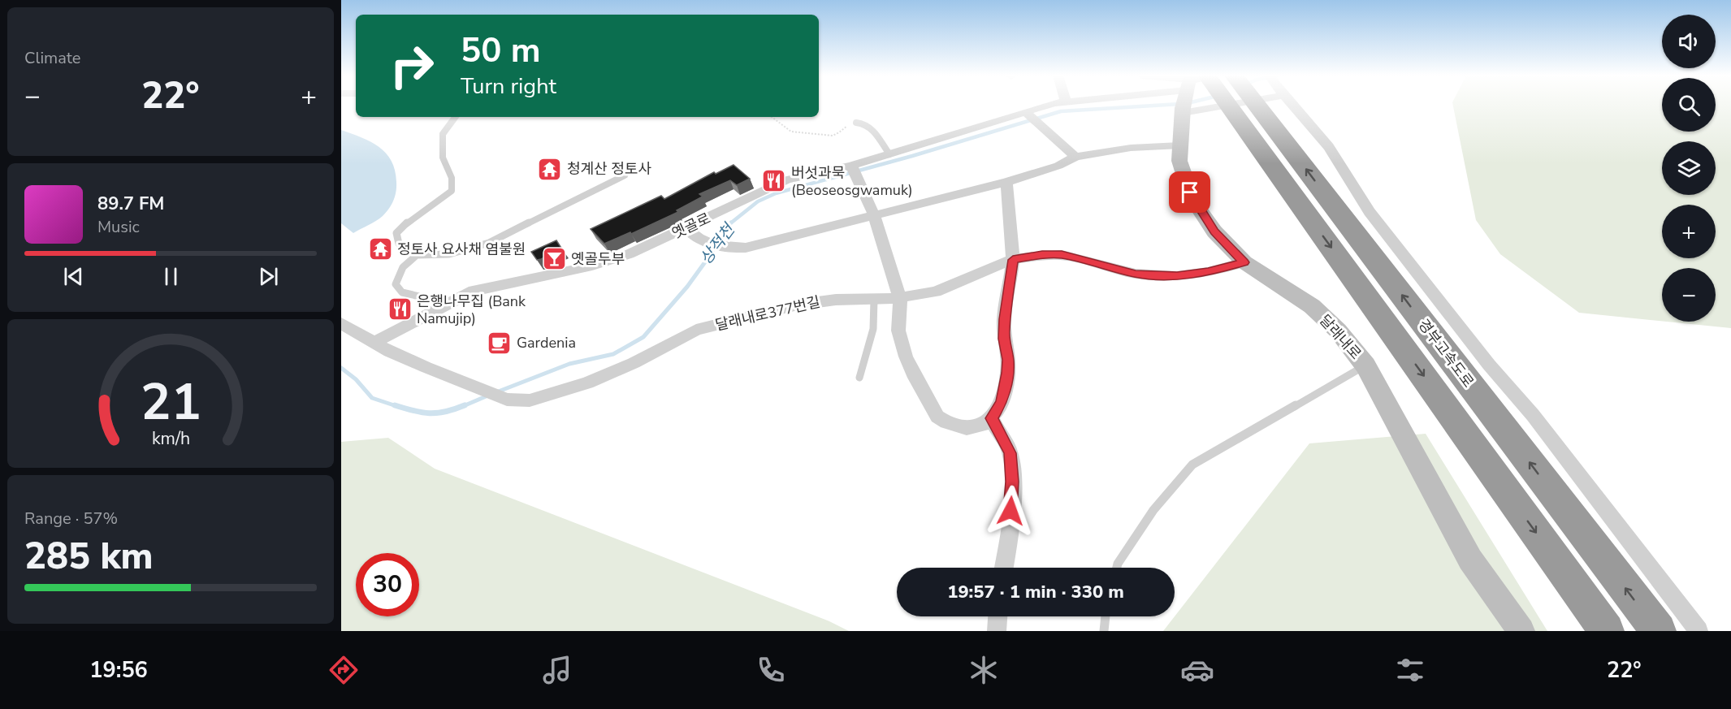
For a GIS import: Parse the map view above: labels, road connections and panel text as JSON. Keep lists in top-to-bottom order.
{
  "streets": {
    "highway": ["경부고속도로"],
    "street": ["옛골로", "달래내로377번길", "달래내로"]
  },
  "crossings": [
    ["옛골로", "달래내로377번길"],
    ["달래내로377번길", "달래내로"]
  ],
  "water": ["상적천"],
  "places": {
    "temple": ["청계산 정토사", "정토사 요사채 염불원"],
    "restaurant": ["버섯과묵 (Beoseosgwamuk)", "은행나무집 (Bank Namujip)"],
    "bar": ["옛골두부"],
    "cafe": ["Gardenia"]
  },
  "page": {
    "tile": [
      "Climate",
      ["Range · 57%", "285 km"]
    ],
    "map_buttons": ["+", "−"],
    "turn": ["50 m", "Turn right"],
    "heat": ["−", "22°", "+"],
    "song": ["89.7 FM", "Music"],
    "limit": "30",
    "trip": "19:57 · 1 min · 330 m",
    "tabs": ["19:56", "22°"],
    "gauge": ["21", "km/h"]
  }
}
